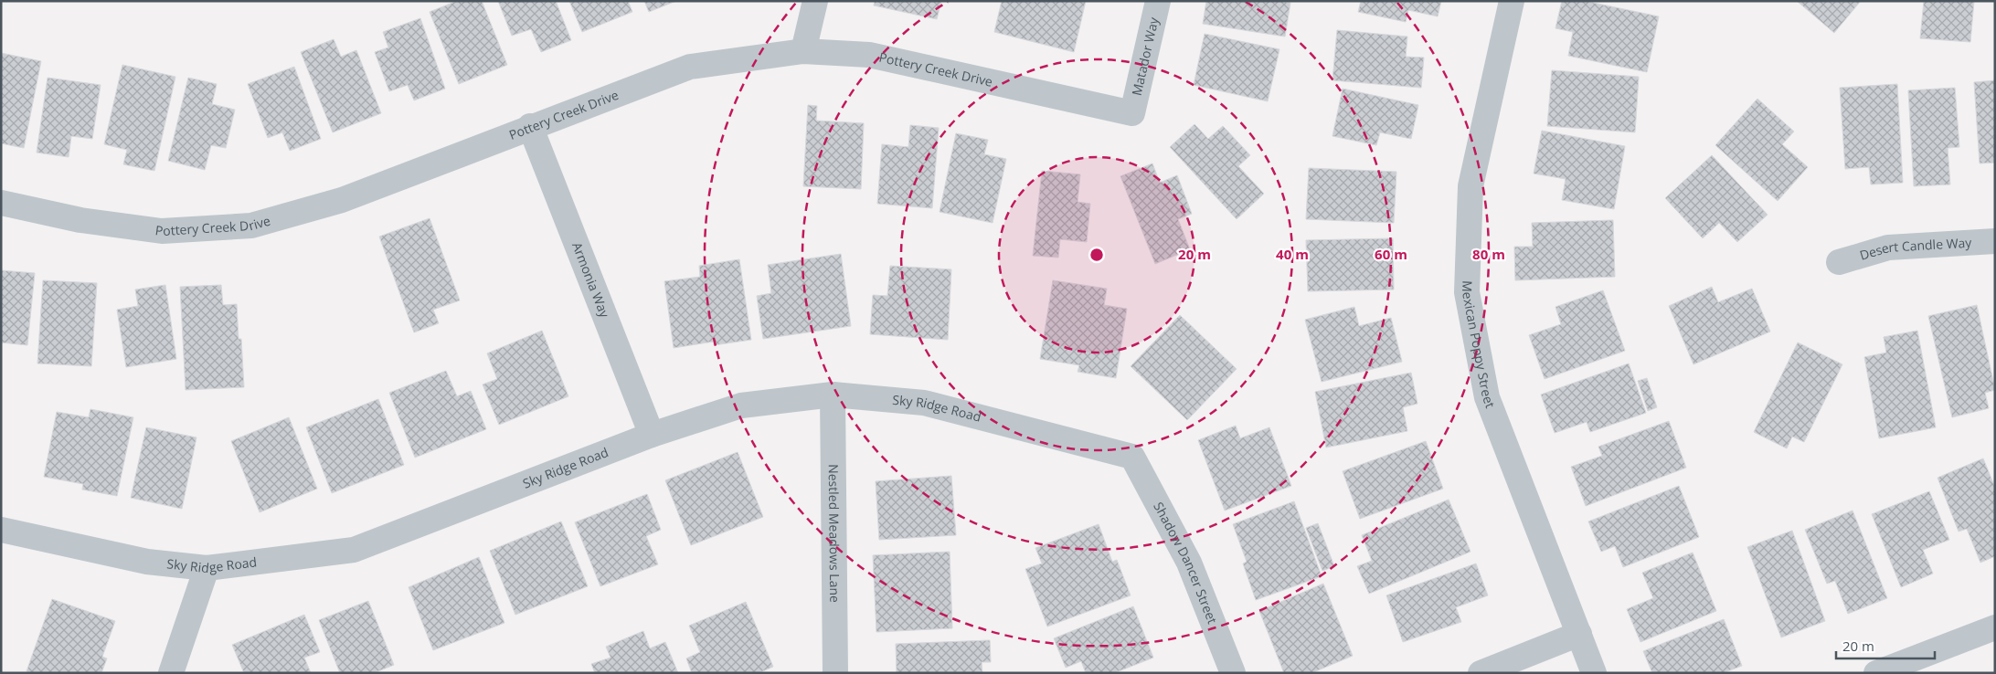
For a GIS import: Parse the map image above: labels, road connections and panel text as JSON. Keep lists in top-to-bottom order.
{
  "streets": {
    "street": [
      "Matador Way",
      "Pottery Creek Drive",
      "Desert Candle Way",
      "Armonia Way",
      "Mexican Poppy Street",
      "Sky Ridge Road",
      "Nestled Meadows Lane",
      "Shadow Dancer Street"
    ]
  },
  "crossings": [
    ["Matador Way", "Pottery Creek Drive"],
    ["Pottery Creek Drive", "Armonia Way"],
    ["Armonia Way", "Sky Ridge Road"],
    ["Sky Ridge Road", "Nestled Meadows Lane"],
    ["Sky Ridge Road", "Shadow Dancer Street"]
  ],
  "scale_bar": "20 m",
  "rings": [
    "20 m",
    "40 m",
    "60 m",
    "80 m"
  ]
}
